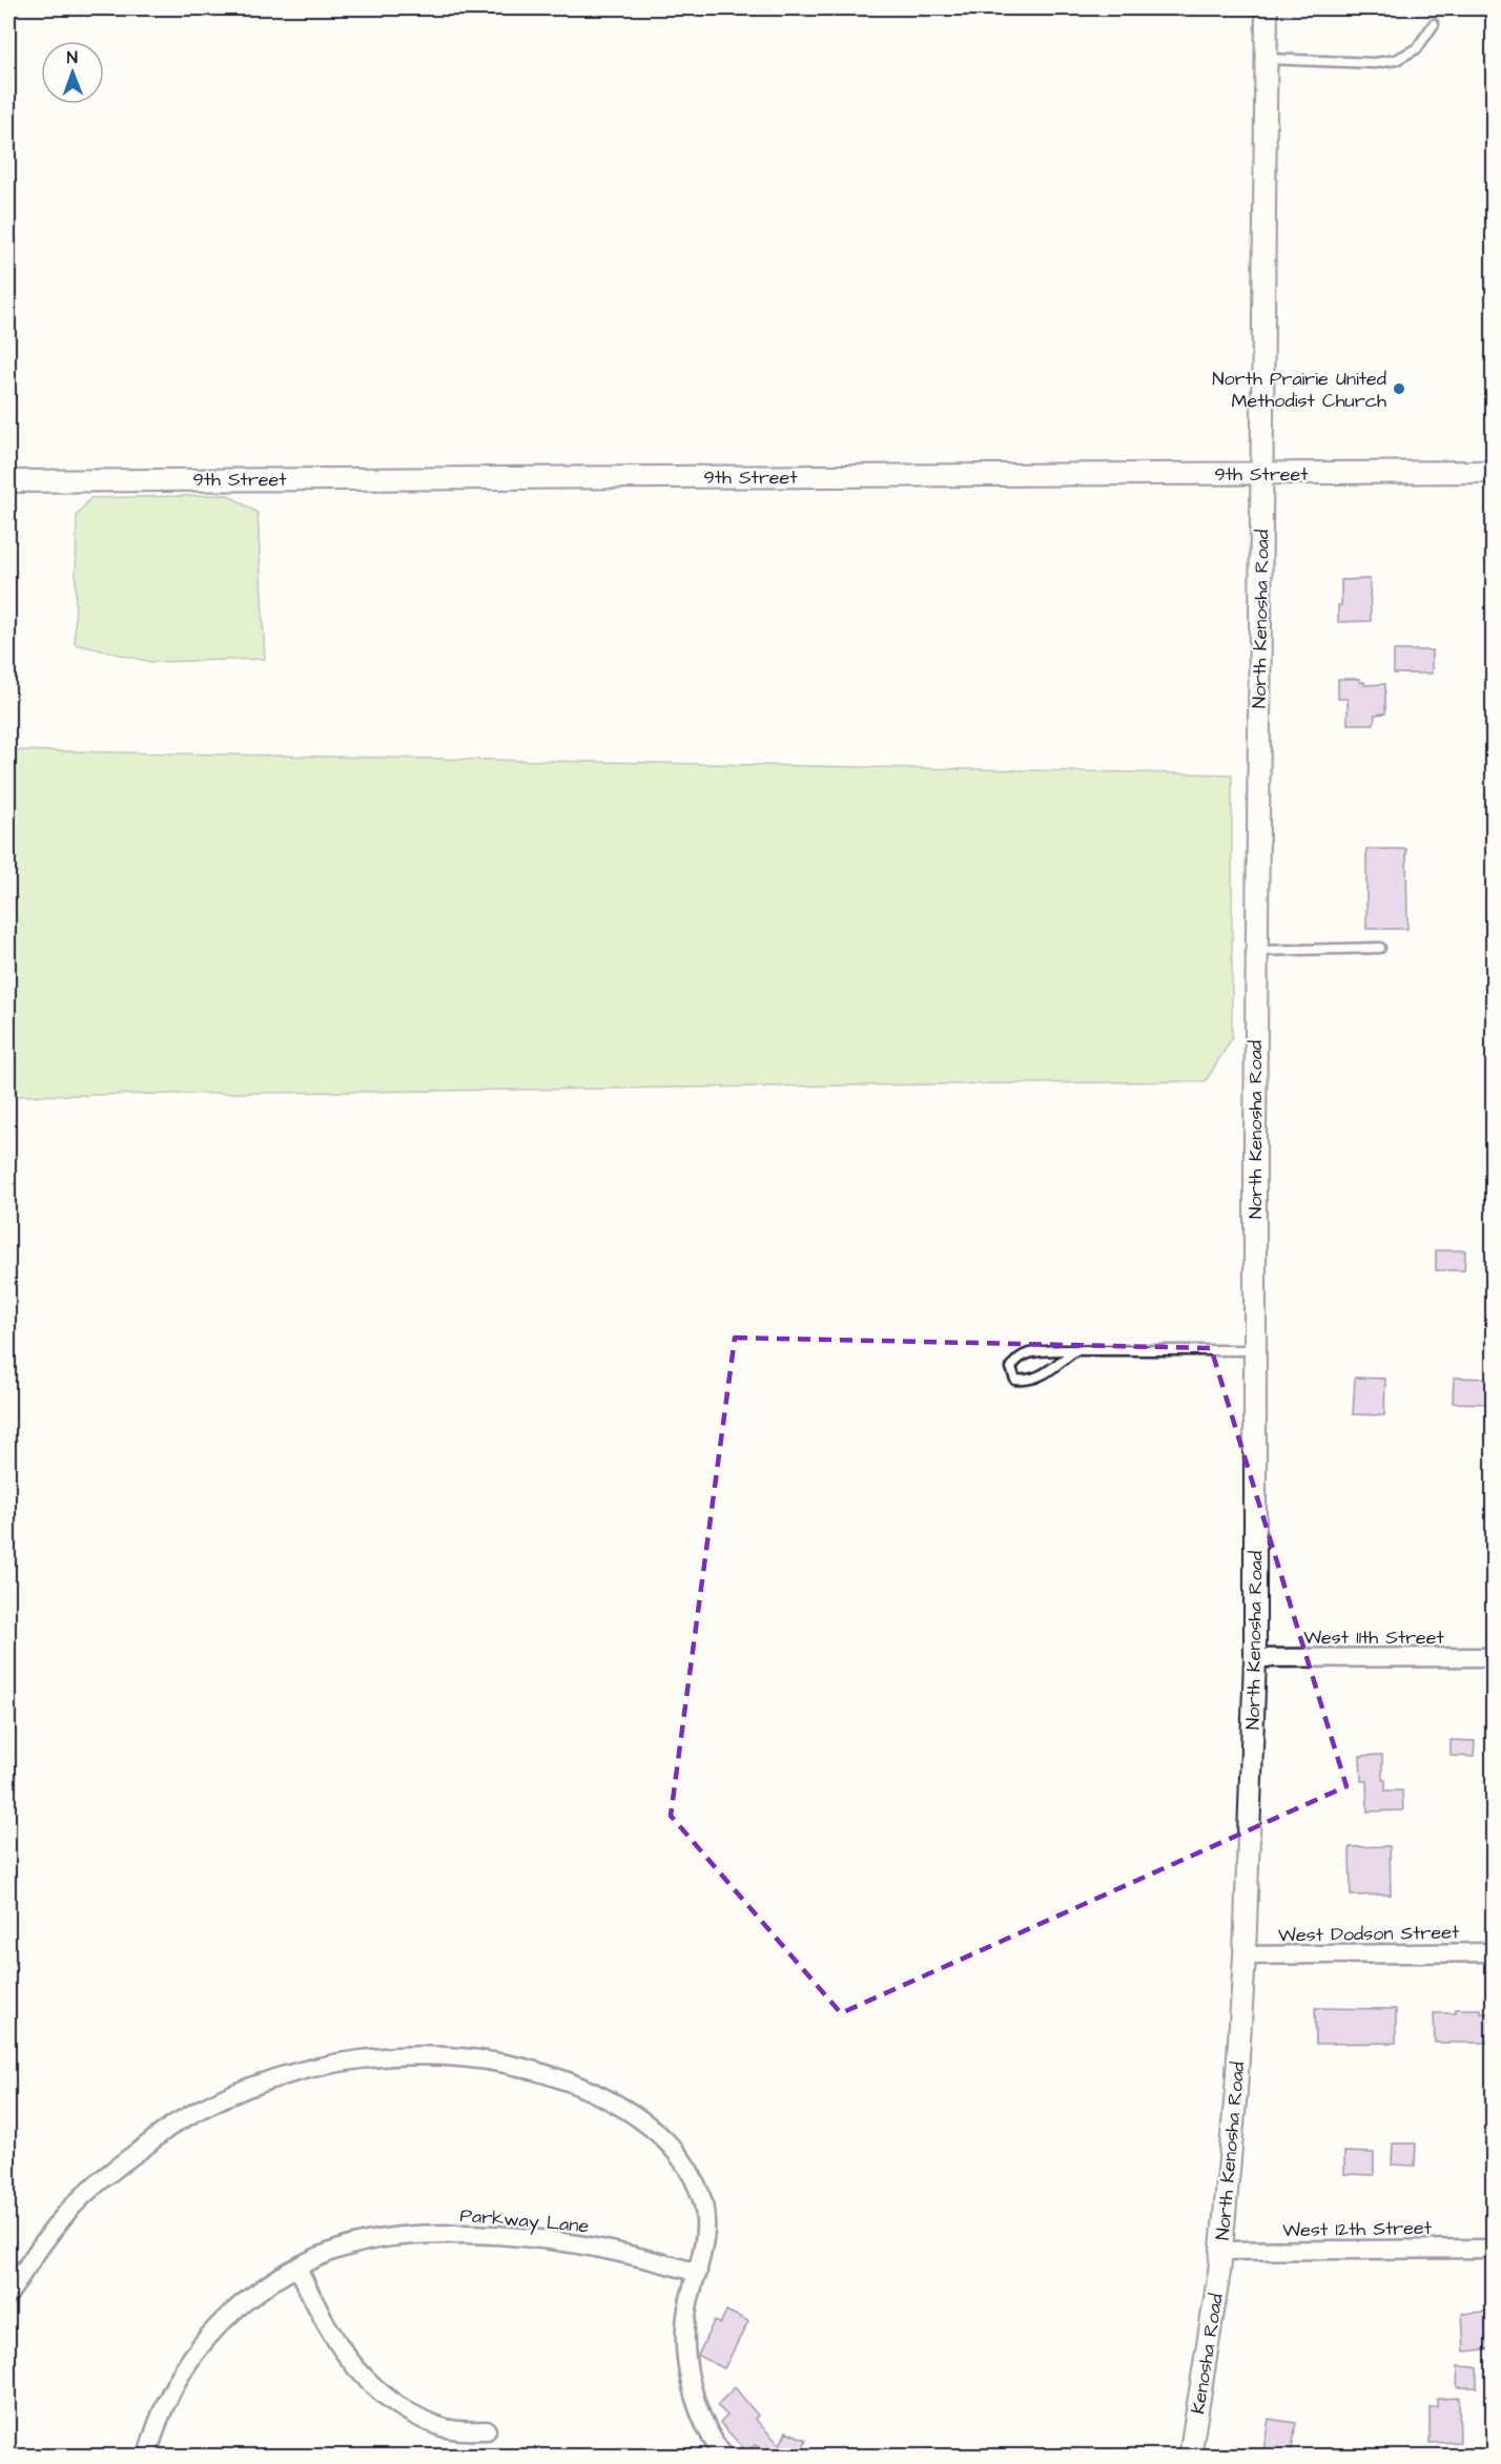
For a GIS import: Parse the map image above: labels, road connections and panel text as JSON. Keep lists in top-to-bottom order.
{
  "streets": {
    "street": [
      "9th Street",
      "North Kenosha Road",
      "West 11th Street",
      "West Dodson Street",
      "Parkway Lane",
      "West 12th Street",
      "Kenosha Road"
    ]
  },
  "crossings": [
    ["9th Street", "North Kenosha Road"],
    ["North Kenosha Road", "West 11th Street"],
    ["North Kenosha Road", "West Dodson Street"],
    ["North Kenosha Road", "West 12th Street"],
    ["North Kenosha Road", "Kenosha Road"],
    ["West 12th Street", "Kenosha Road"]
  ],
  "places": ["North Prairie United Methodist Church"],
  "north": "top"
}
